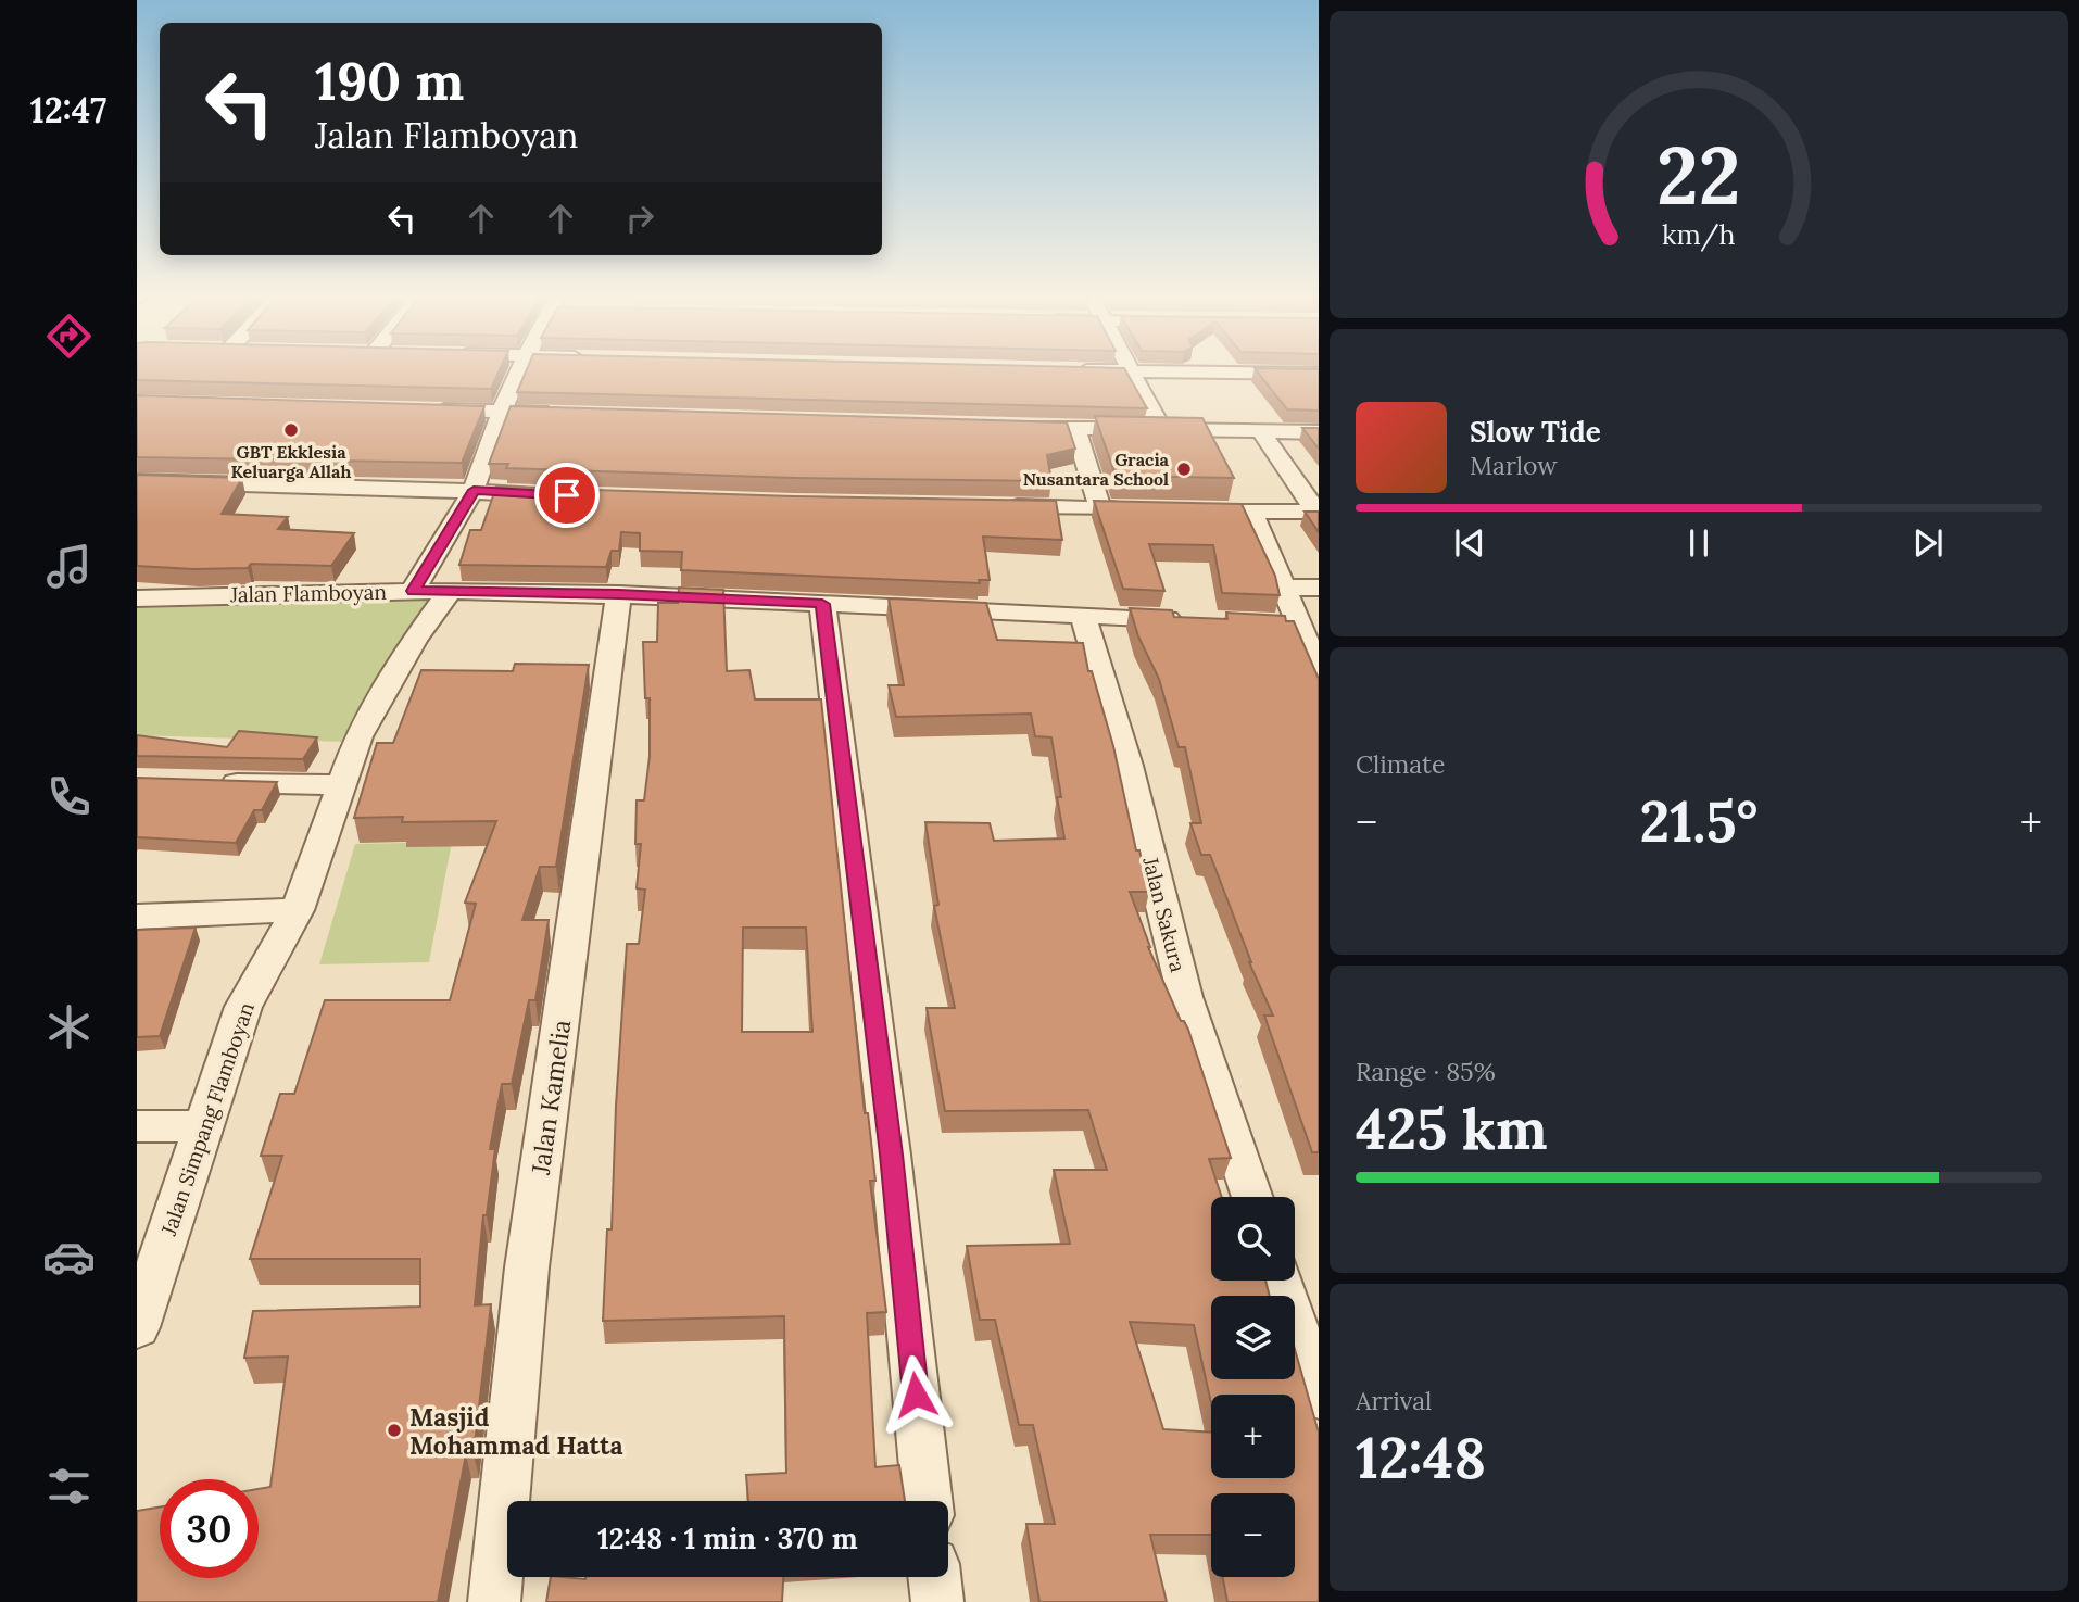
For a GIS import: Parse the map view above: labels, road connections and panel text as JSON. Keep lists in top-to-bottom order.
{
  "streets": {
    "street": [
      "Jalan Flamboyan",
      "Jalan Sakura",
      "Jalan Kamelia",
      "Jalan Simpang Flamboyan"
    ]
  },
  "crossings": [
    ["Jalan Flamboyan", "Jalan Sakura"],
    ["Jalan Flamboyan", "Jalan Kamelia"],
    ["Jalan Flamboyan", "Jalan Simpang Flamboyan"]
  ],
  "places": ["GBT Ekklesia Keluarga Allah", "Gracia Nusantara School", "Masjid Mohammad Hatta"],
  "page": {
    "tabs": "12:47",
    "turn": ["190 m", "Jalan Flamboyan"],
    "song": ["Slow Tide", "Marlow"],
    "tile": [
      "Climate",
      ["Range · 85%", "425 km"],
      ["Arrival", "12:48"]
    ],
    "heat": ["−", "21.5°", "+"],
    "map_buttons": ["+", "−"],
    "limit": "30",
    "trip": "12:48 · 1 min · 370 m",
    "gauge": ["22", "km/h"]
  }
}
